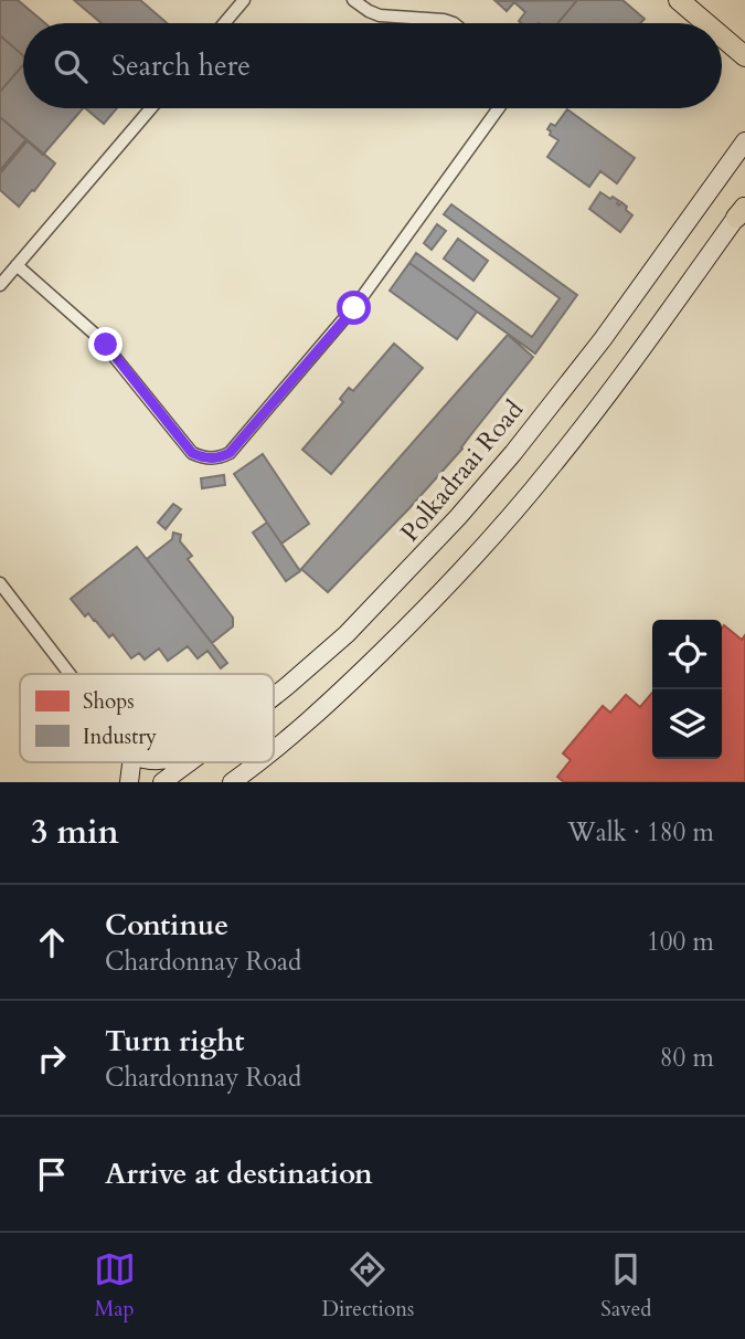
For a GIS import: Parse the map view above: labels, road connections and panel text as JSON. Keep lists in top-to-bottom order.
{
  "streets": {
    "main road": ["Polkadraai Road"]
  },
  "legend": ["Shops", "Industry"],
  "page": {
    "search": "Search here",
    "heading": ["3 min", "Walk · 180 m"],
    "list": [
      ["Continue", "Chardonnay Road", "100 m"],
      ["Turn right", "Chardonnay Road", "80 m"],
      "Arrive at destination"
    ],
    "nav": ["Map", "Directions", "Saved"]
  }
}
